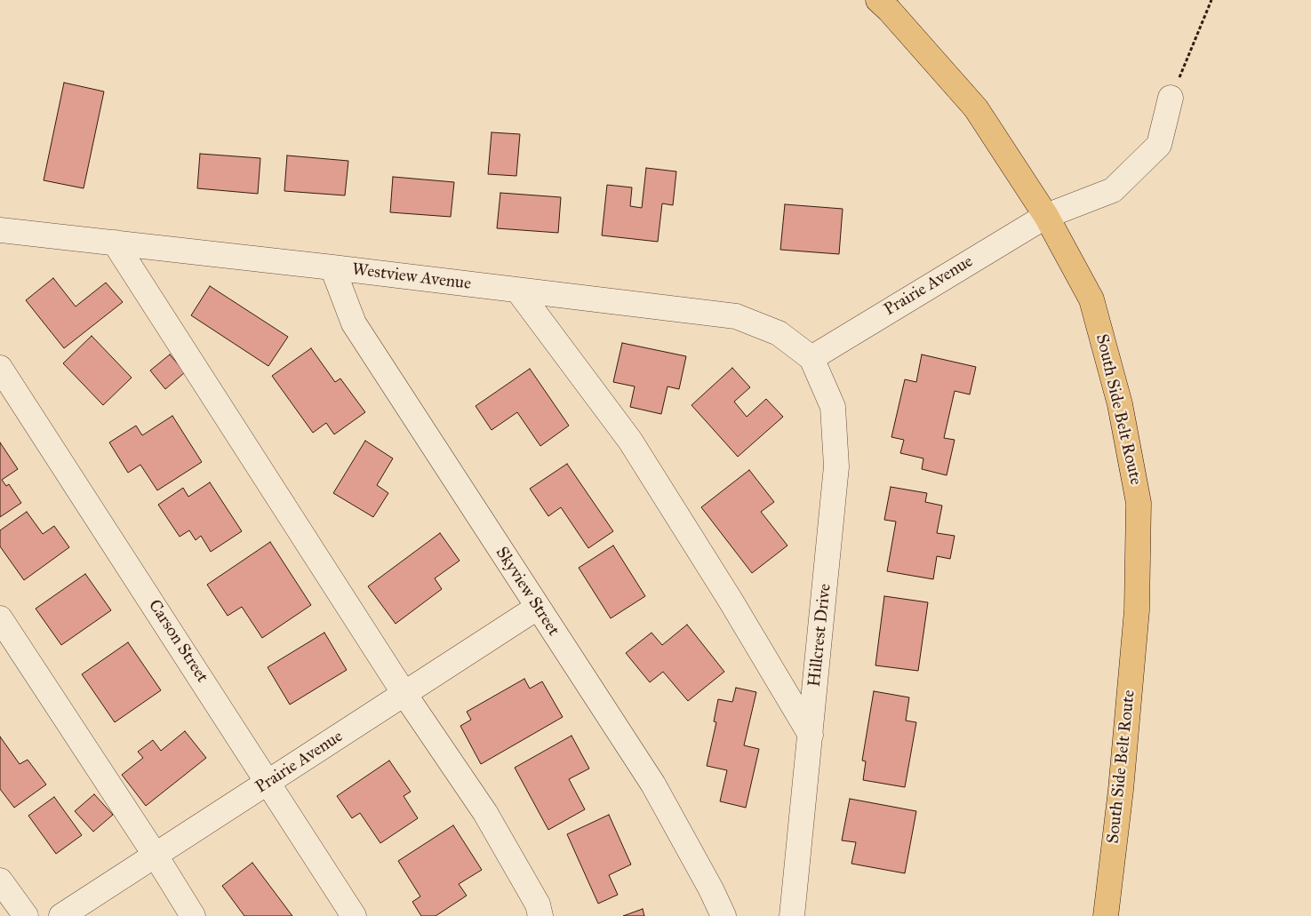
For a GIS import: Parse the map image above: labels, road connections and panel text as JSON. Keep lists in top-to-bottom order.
{
  "streets": {
    "main road": ["South Side Belt Route"],
    "street": [
      "Westview Avenue",
      "Prairie Avenue",
      "Skyview Street",
      "Hillcrest Drive",
      "Carson Street"
    ]
  },
  "crossings": [
    ["Westview Avenue", "Prairie Avenue"],
    ["Westview Avenue", "Skyview Street"],
    ["Westview Avenue", "Hillcrest Drive"],
    ["Prairie Avenue", "South Side Belt Route"],
    ["Prairie Avenue", "Skyview Street"],
    ["Prairie Avenue", "Hillcrest Drive"],
    ["Prairie Avenue", "Carson Street"]
  ]
}
